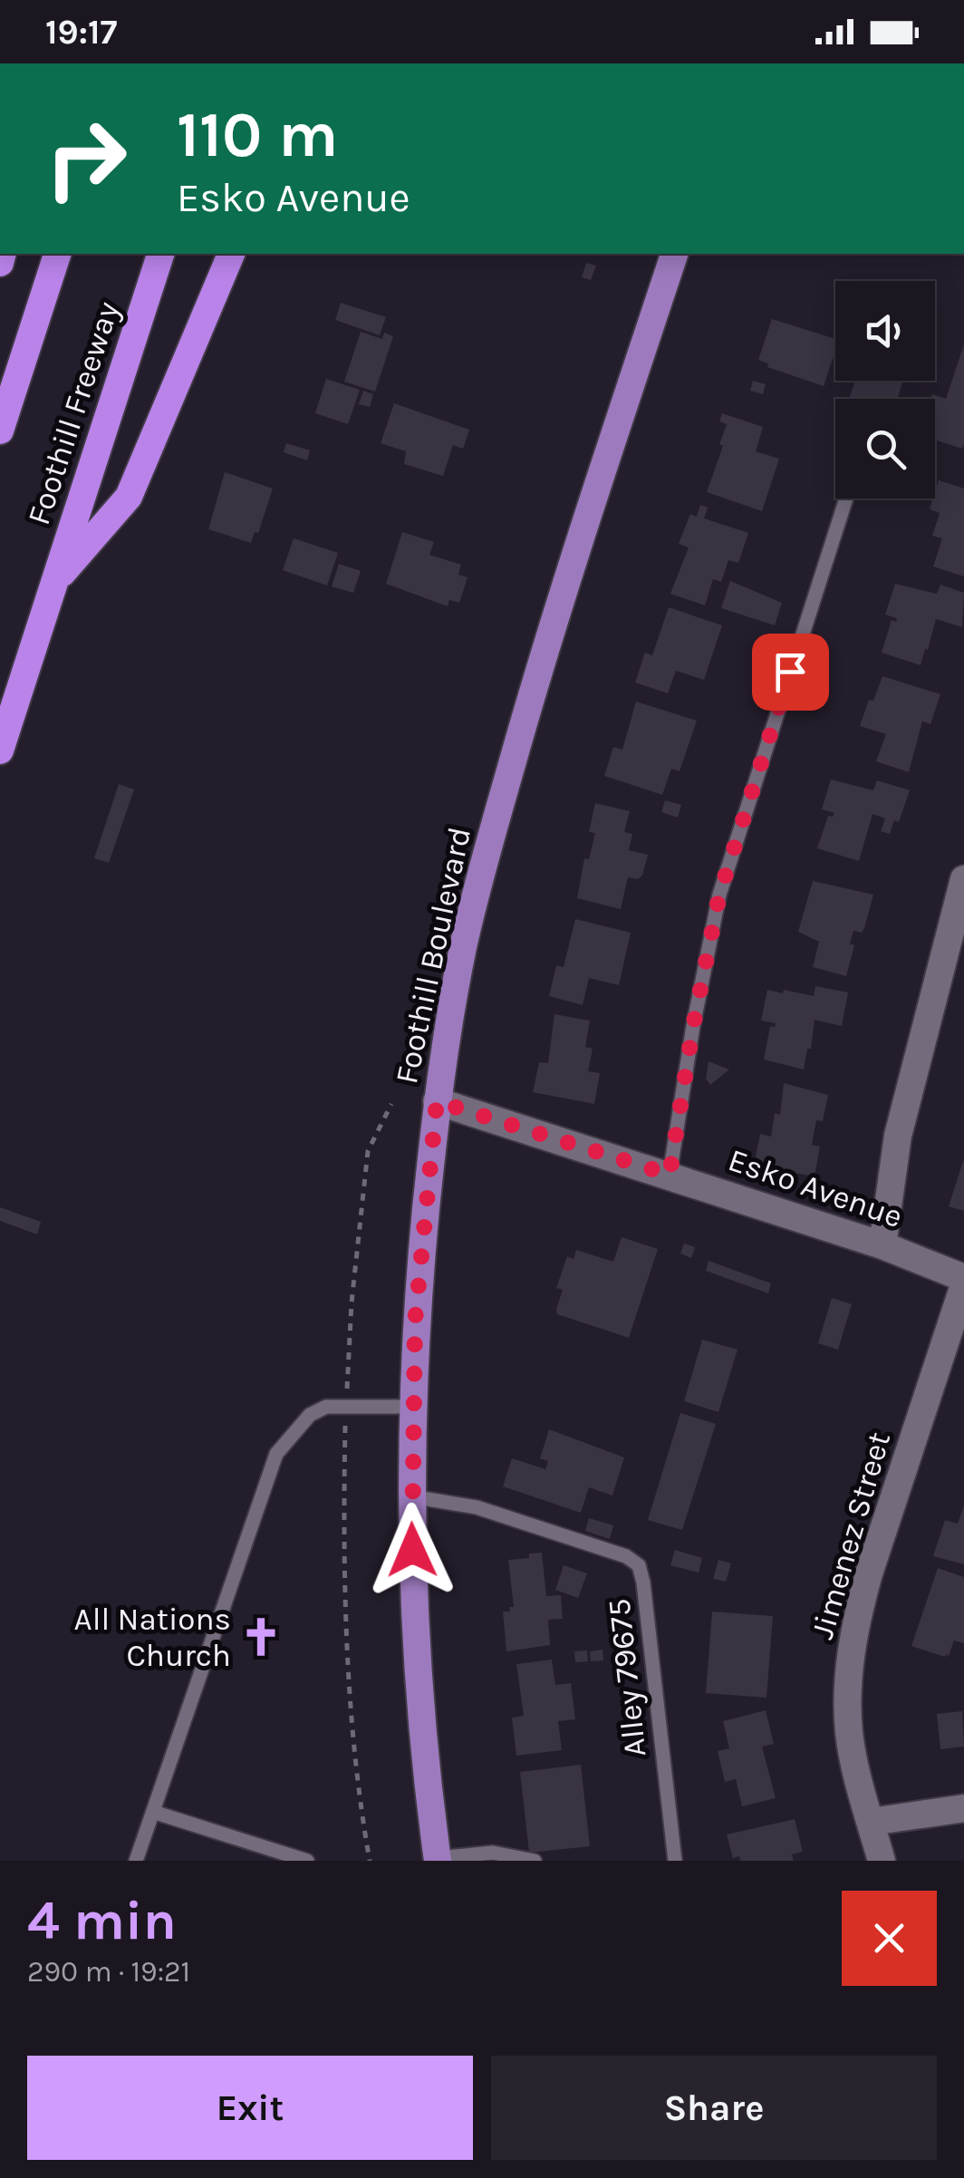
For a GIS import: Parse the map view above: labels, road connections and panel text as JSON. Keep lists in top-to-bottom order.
{
  "streets": {
    "highway": ["Foothill Freeway"],
    "main road": ["Foothill Boulevard"],
    "street": ["Esko Avenue", "Jimenez Street"],
    "lane": ["Alley 79675"]
  },
  "crossings": [
    ["Foothill Boulevard", "Esko Avenue"],
    ["Foothill Boulevard", "Alley 79675"]
  ],
  "places": {
    "church": ["All Nations Church"]
  },
  "page": {
    "status": "19:17",
    "turn": ["110 m", "Esko Avenue"],
    "heading": ["4 min", "290 m · 19:21"],
    "buttons": ["Exit", "Share"]
  }
}
